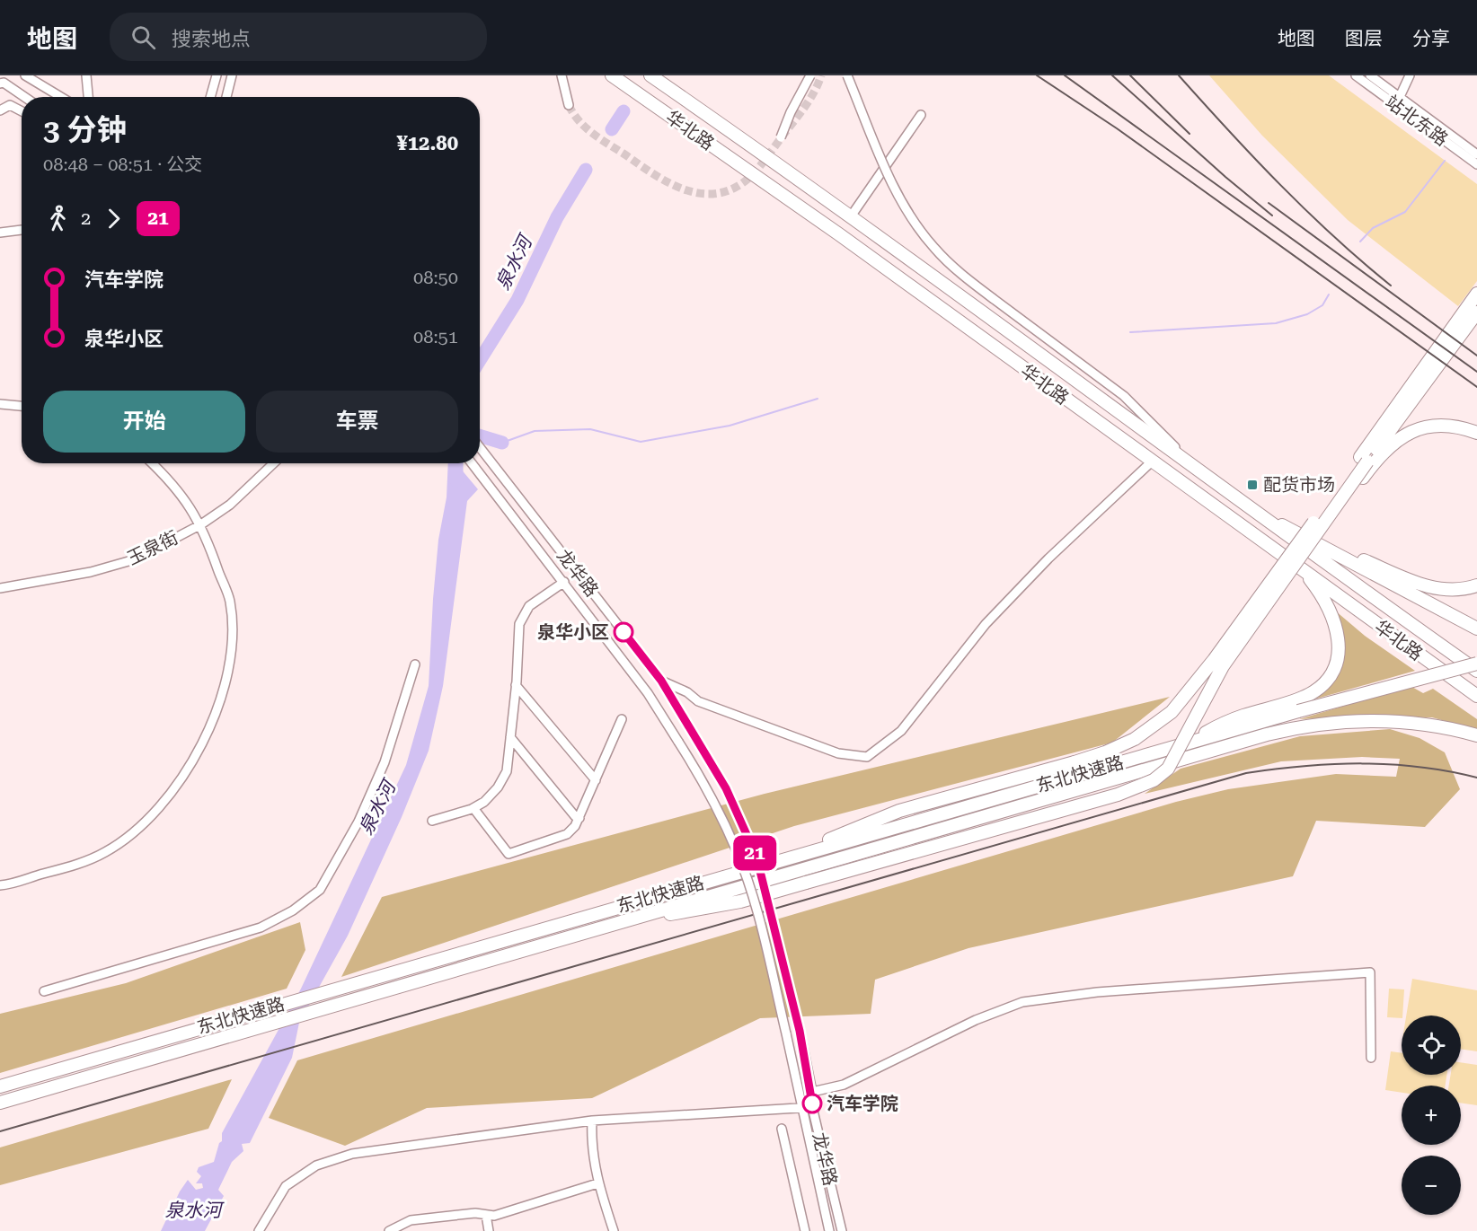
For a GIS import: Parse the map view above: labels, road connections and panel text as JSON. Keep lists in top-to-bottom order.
{
  "streets": {
    "highway": ["华北路", "东北快速路"],
    "street": ["站北东路", "玉泉街", "龙华路"]
  },
  "water": ["泉水河"],
  "places": {
    "transit": ["配货市场"],
    "other": ["泉华小区", "汽车学院"]
  },
  "lines": ["bus line 21"],
  "page": {
    "header": "地图",
    "search": "搜索地点",
    "nav": ["地图", "图层", "分享"],
    "on_map": "21",
    "heading": ["3 分钟", "08:48 – 08:51 · 公交", "¥12.80"],
    "legs": ["2", "21"],
    "list": [
      {
        "name": "汽车学院",
        "value": "08:50"
      },
      {
        "name": "泉华小区",
        "value": "08:51"
      }
    ],
    "buttons": ["开始", "车票"],
    "map_buttons": ["+", "−"]
  }
}
